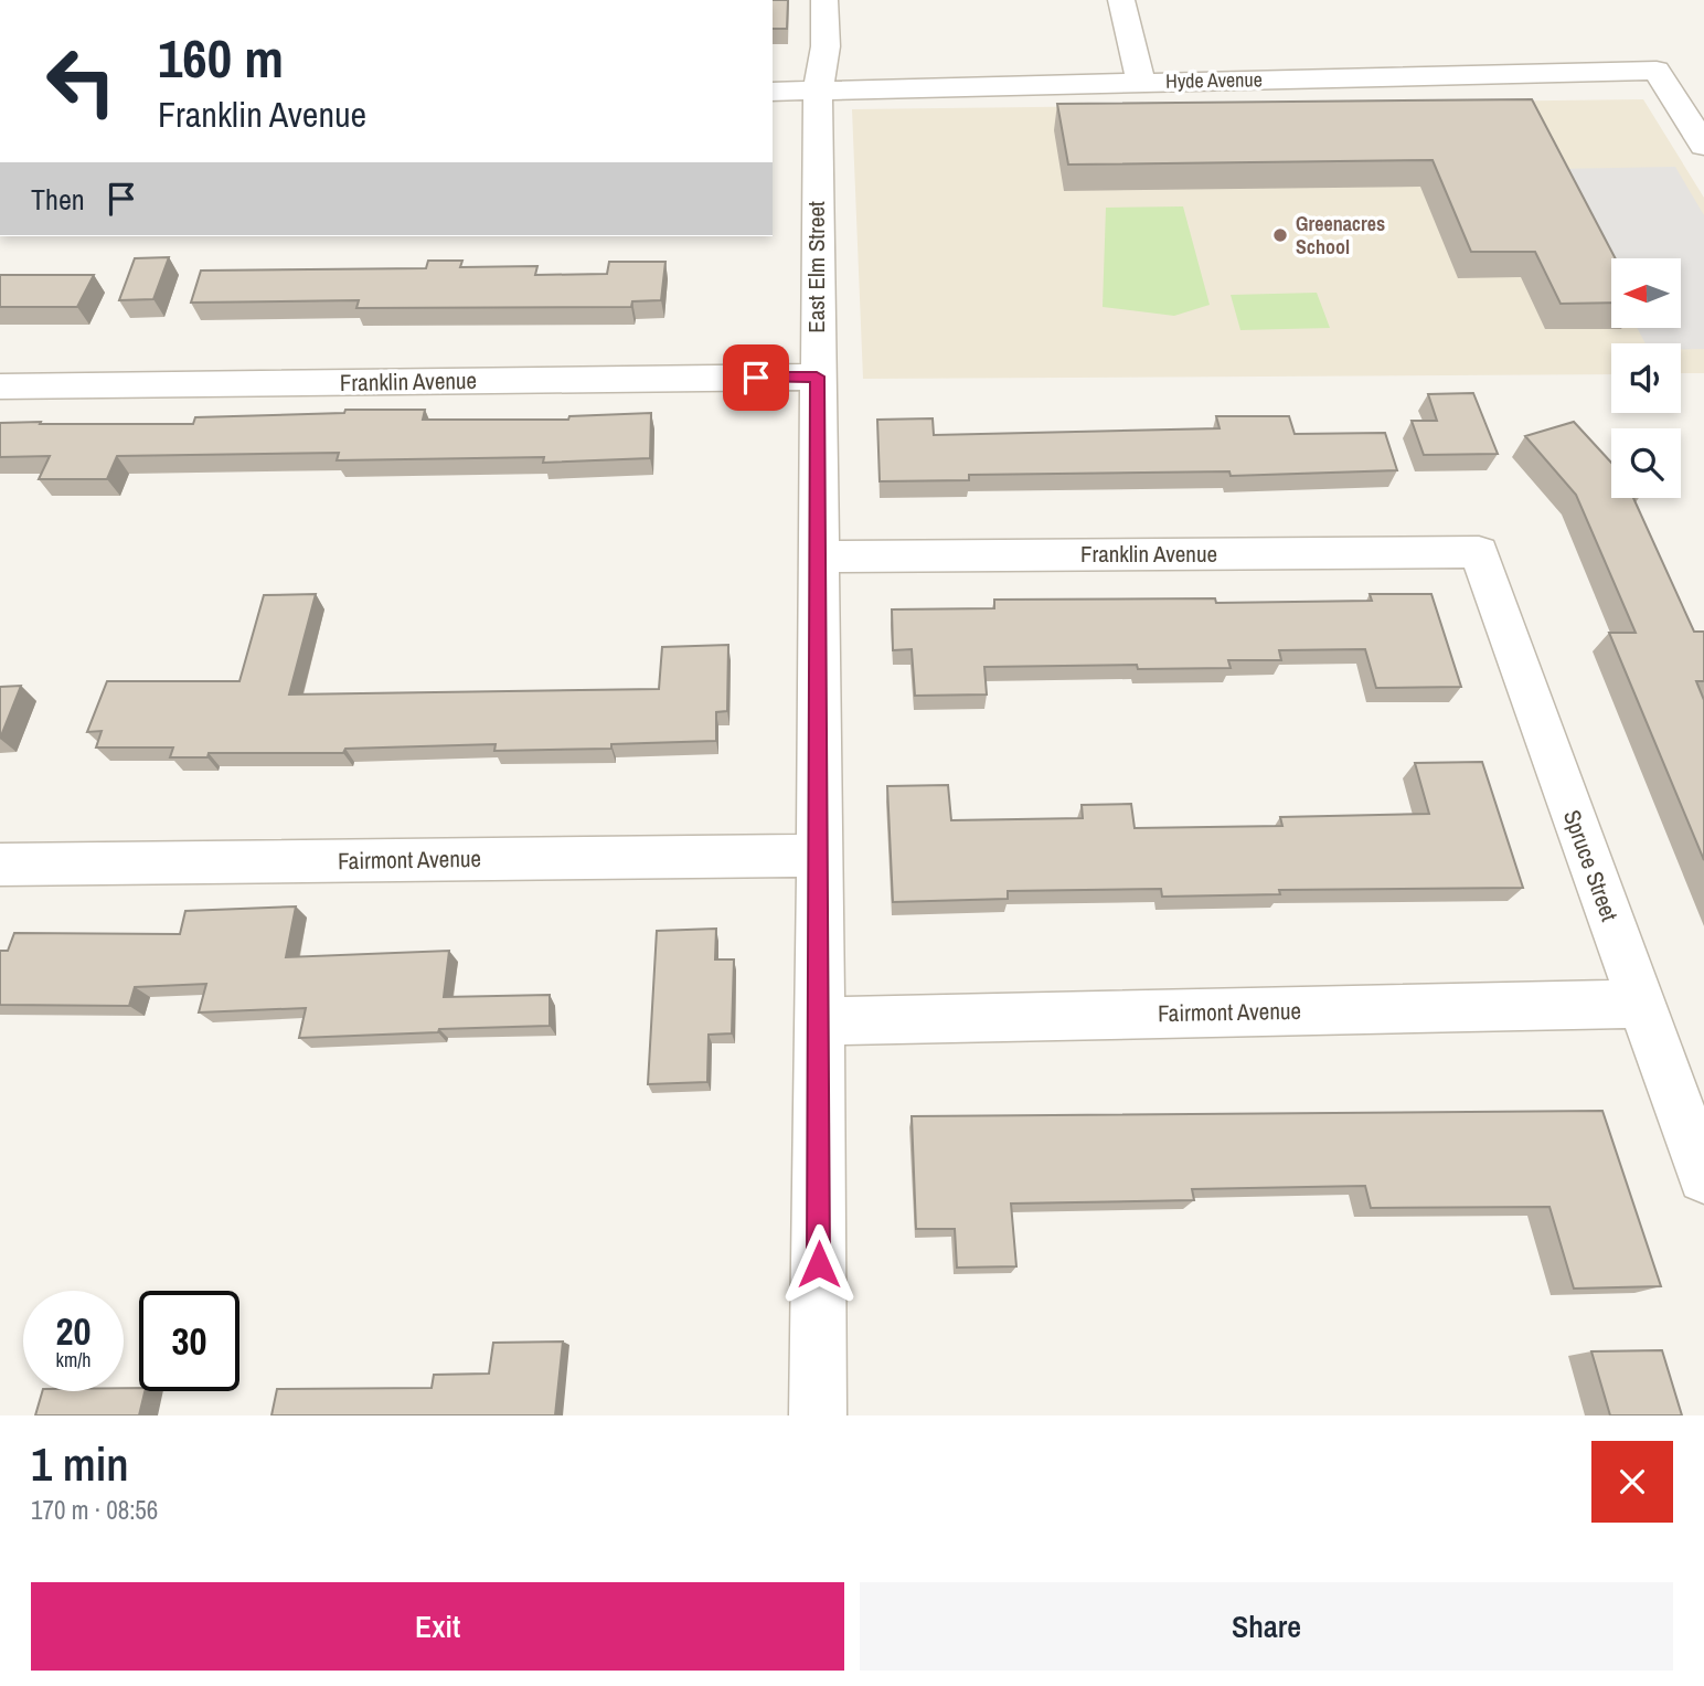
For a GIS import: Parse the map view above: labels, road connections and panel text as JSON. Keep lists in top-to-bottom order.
{
  "streets": {
    "street": [
      "Hyde Avenue",
      "East Elm Street",
      "Franklin Avenue",
      "Fairmont Avenue",
      "Spruce Street"
    ]
  },
  "crossings": [
    ["Hyde Avenue", "East Elm Street"],
    ["East Elm Street", "Franklin Avenue"],
    ["East Elm Street", "Fairmont Avenue"],
    ["Franklin Avenue", "Spruce Street"],
    ["Fairmont Avenue", "Spruce Street"]
  ],
  "places": ["Greenacres School"],
  "north": "left",
  "page": {
    "turn": ["160 m", "Franklin Avenue"],
    "then": "Then",
    "speed": "20 km/h",
    "limit": "30",
    "heading": ["1 min", "170 m · 08:56"],
    "buttons": ["Exit", "Share"]
  }
}
